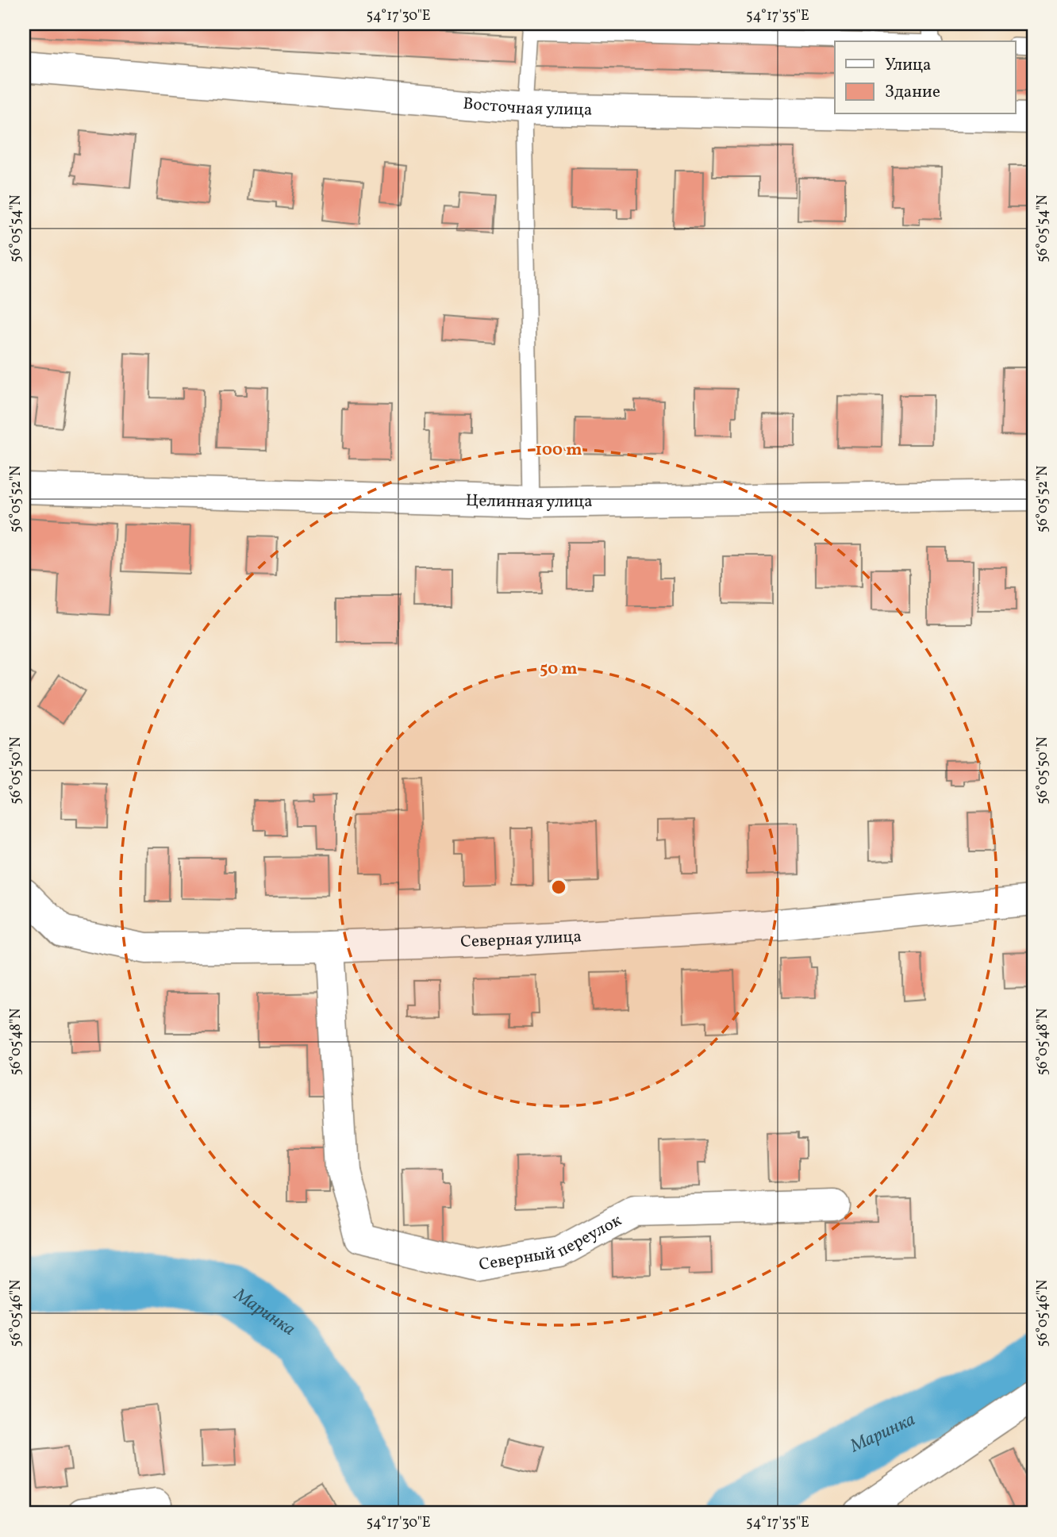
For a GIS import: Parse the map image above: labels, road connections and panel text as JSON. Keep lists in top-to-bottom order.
{
  "streets": {
    "street": [
      "Восточная улица",
      "Целинная улица",
      "Северная улица",
      "Северный переулок"
    ]
  },
  "crossings": [
    ["Северная улица", "Северный переулок"]
  ],
  "water": ["Маринка"],
  "legend": ["Улица", "Здание"],
  "coordinates": [
    "54°17'30\"E",
    "54°17'35\"E",
    "56°05'54\"N",
    "56°05'52\"N",
    "56°05'50\"N",
    "56°05'48\"N",
    "56°05'46\"N"
  ],
  "rings": ["100 m", "50 m"]
}
